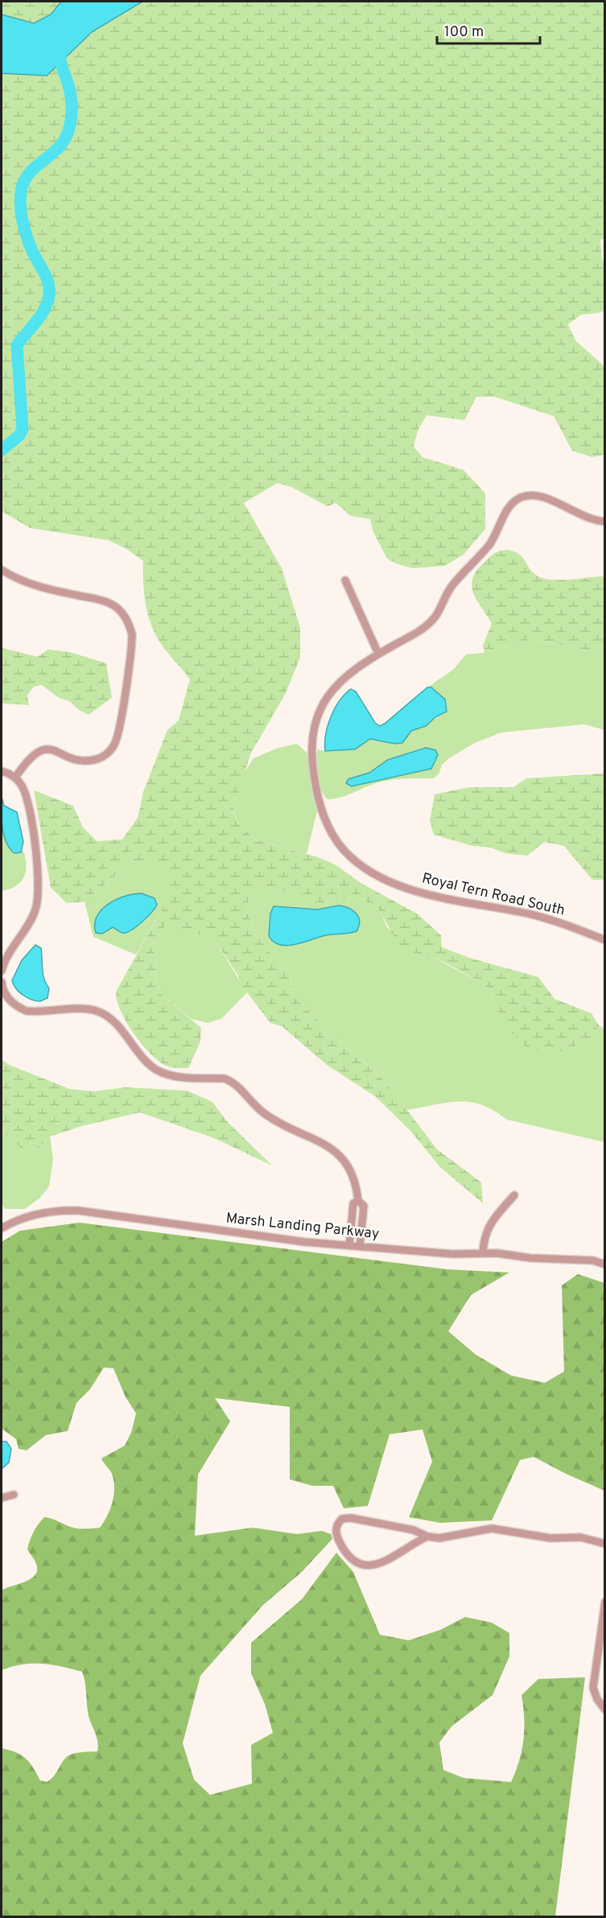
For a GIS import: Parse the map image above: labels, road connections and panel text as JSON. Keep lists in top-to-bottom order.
{
  "streets": {
    "street": ["Royal Tern Road South", "Marsh Landing Parkway"]
  },
  "scale_bar": "100 m"
}
